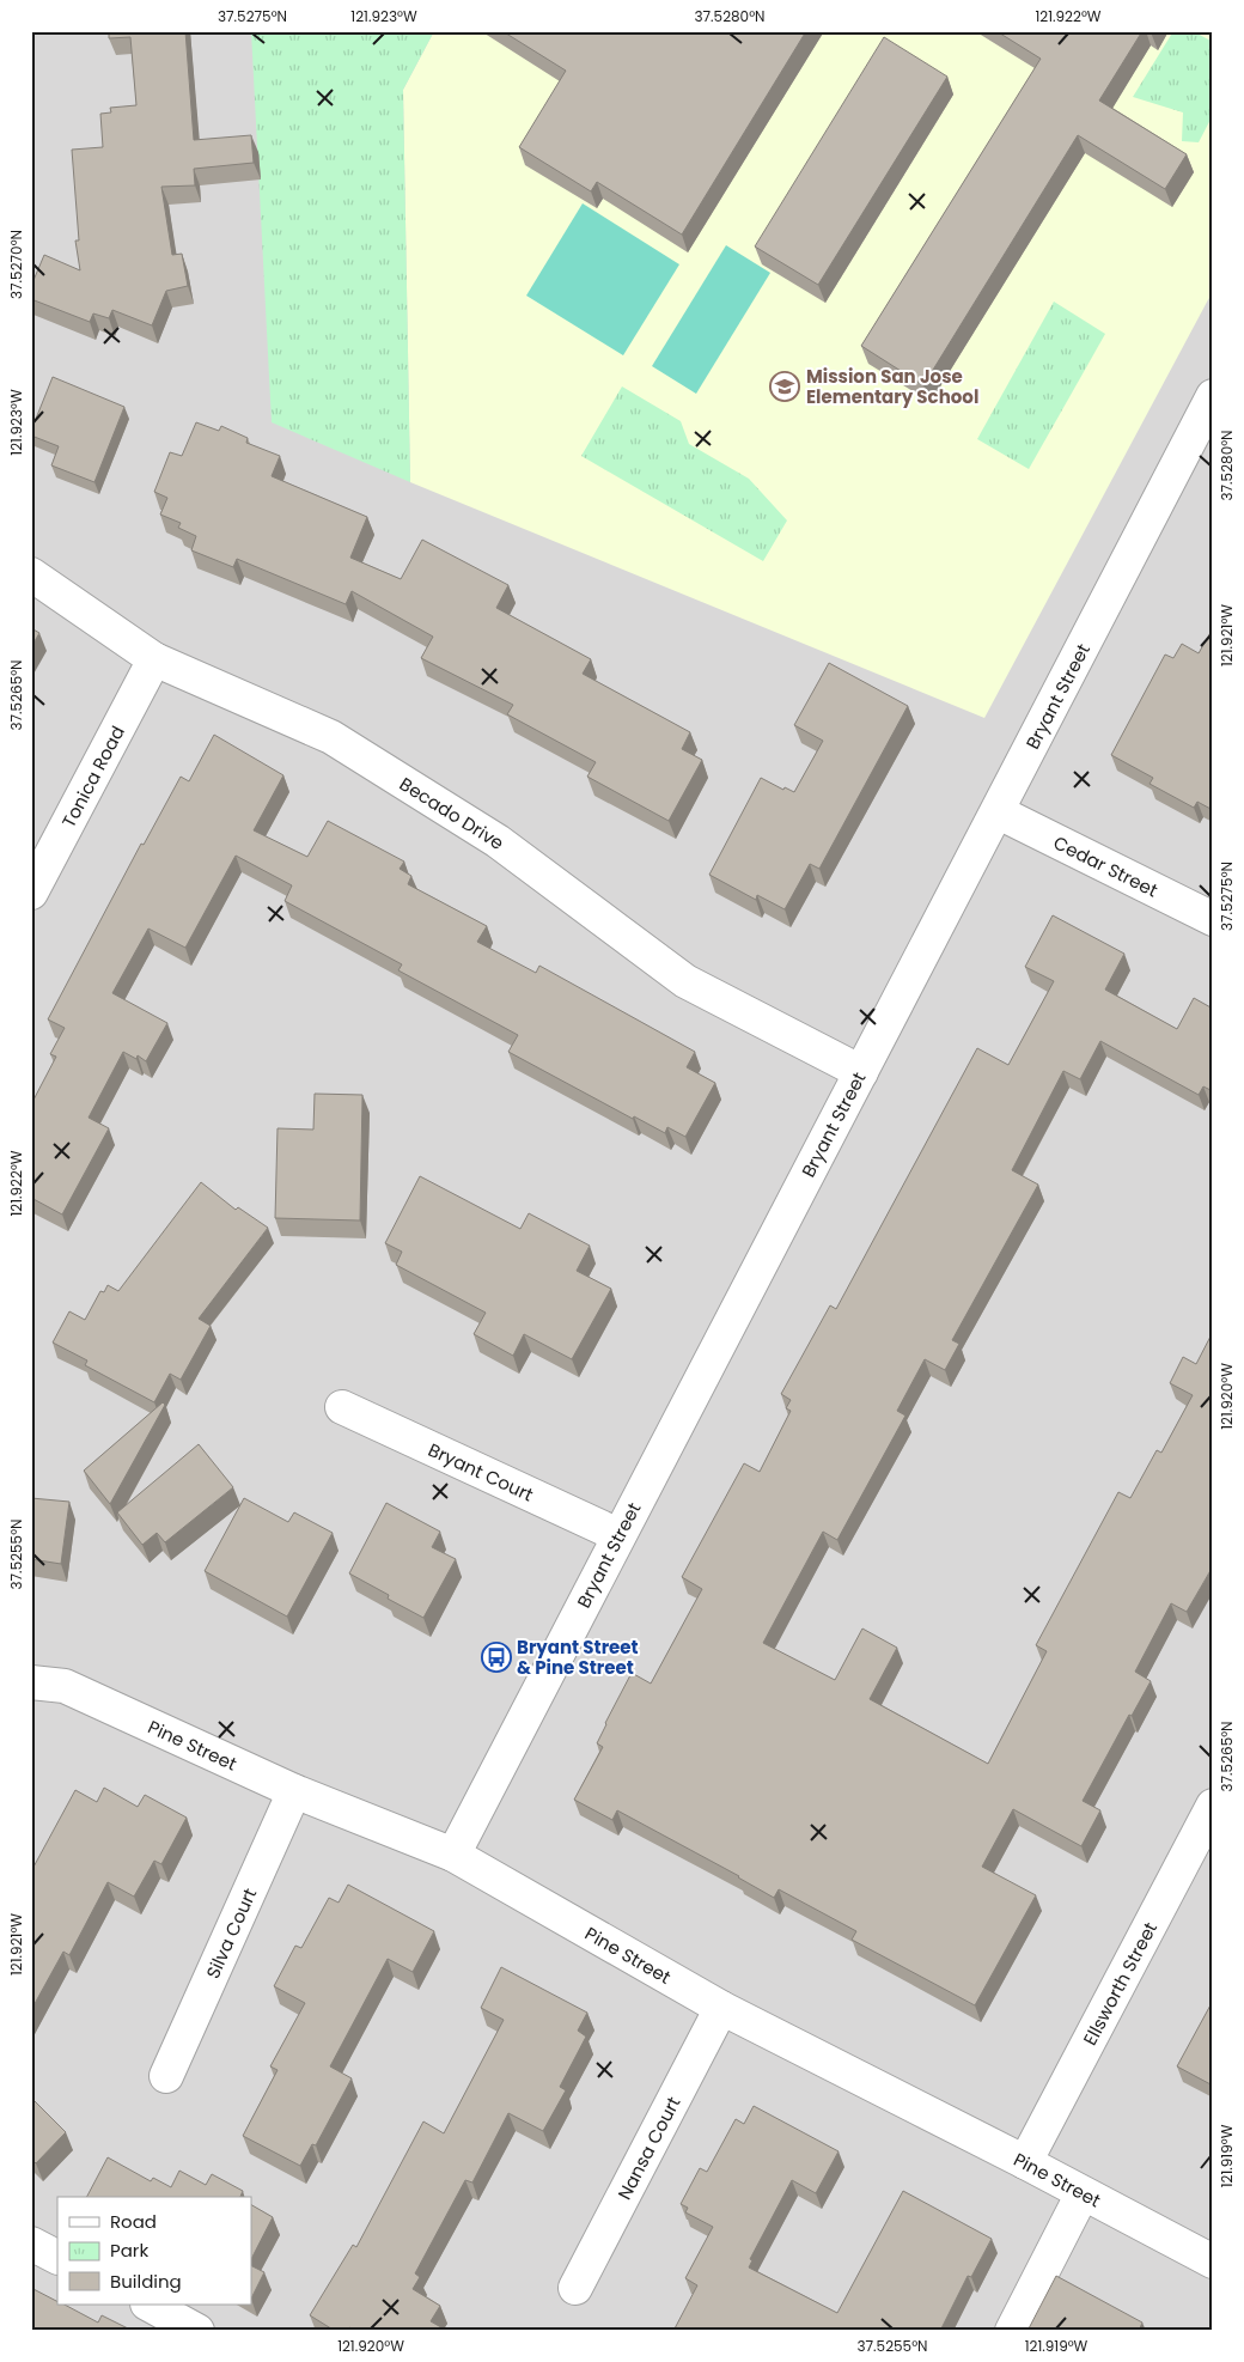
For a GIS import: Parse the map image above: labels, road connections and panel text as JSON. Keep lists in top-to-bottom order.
{
  "streets": {
    "street": [
      "Bryant Street",
      "Tonica Road",
      "Becado Drive",
      "Cedar Street",
      "Bryant Court",
      "Pine Street",
      "Silva Court",
      "Ellsworth Street",
      "Nansa Court"
    ]
  },
  "crossings": [
    ["Bryant Street", "Becado Drive"],
    ["Bryant Street", "Cedar Street"],
    ["Bryant Street", "Bryant Court"],
    ["Bryant Street", "Pine Street"],
    ["Tonica Road", "Becado Drive"],
    ["Pine Street", "Silva Court"],
    ["Pine Street", "Ellsworth Street"],
    ["Pine Street", "Nansa Court"]
  ],
  "places": {
    "school or university": ["Mission San Jose Elementary School"],
    "bus stop": ["Bryant Street & Pine Street"]
  },
  "legend": ["Road", "Park", "Building"],
  "coordinates": [
    "37.5275°N",
    "121.923°W",
    "37.5280°N",
    "121.922°W",
    "37.5270°N",
    "121.921°W",
    "37.5265°N",
    "121.920°W",
    "37.5255°N",
    "121.919°W"
  ]
}
